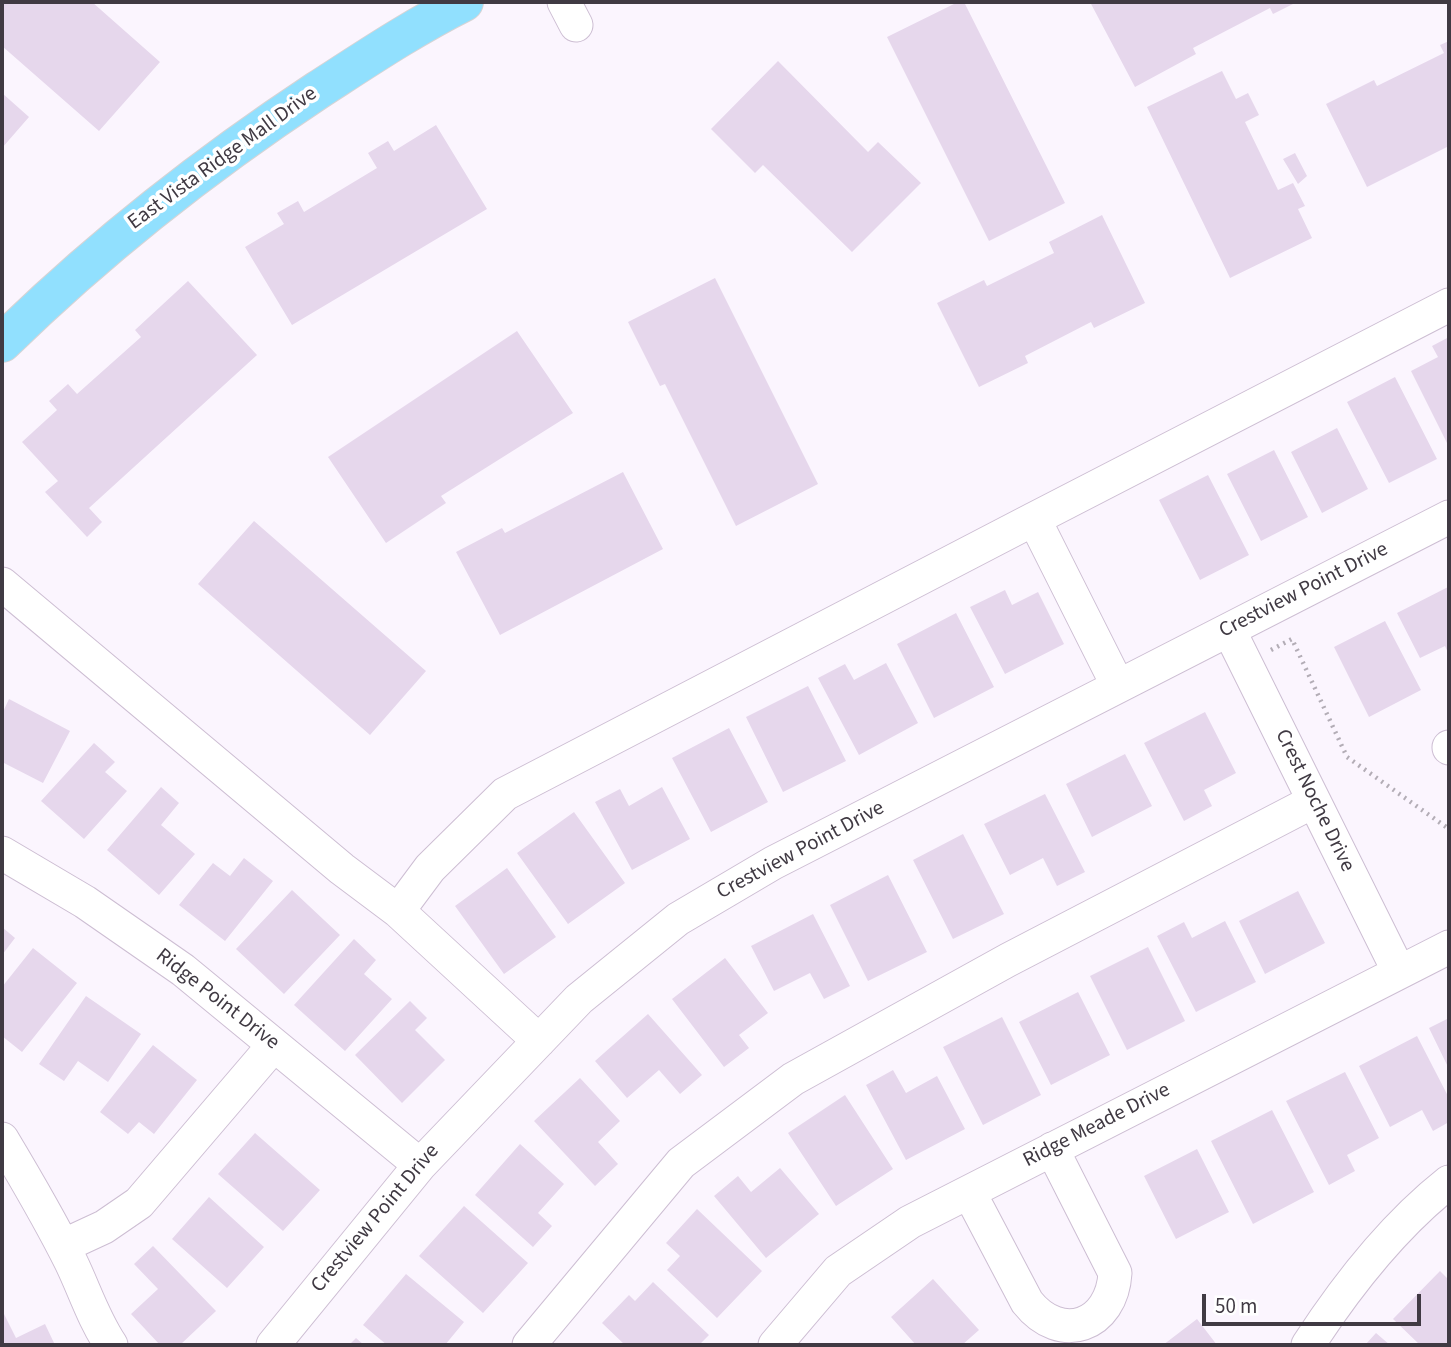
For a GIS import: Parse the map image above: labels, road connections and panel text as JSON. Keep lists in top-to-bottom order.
{
  "streets": {
    "main road": ["East Vista Ridge Mall Drive"],
    "street": [
      "Crestview Point Drive",
      "Crest Noche Drive",
      "Ridge Point Drive",
      "Ridge Meade Drive"
    ]
  },
  "crossings": [
    ["Crestview Point Drive", "Crest Noche Drive"],
    ["Crestview Point Drive", "Ridge Point Drive"],
    ["Crest Noche Drive", "Ridge Meade Drive"]
  ],
  "scale_bar": "50 m"
}
